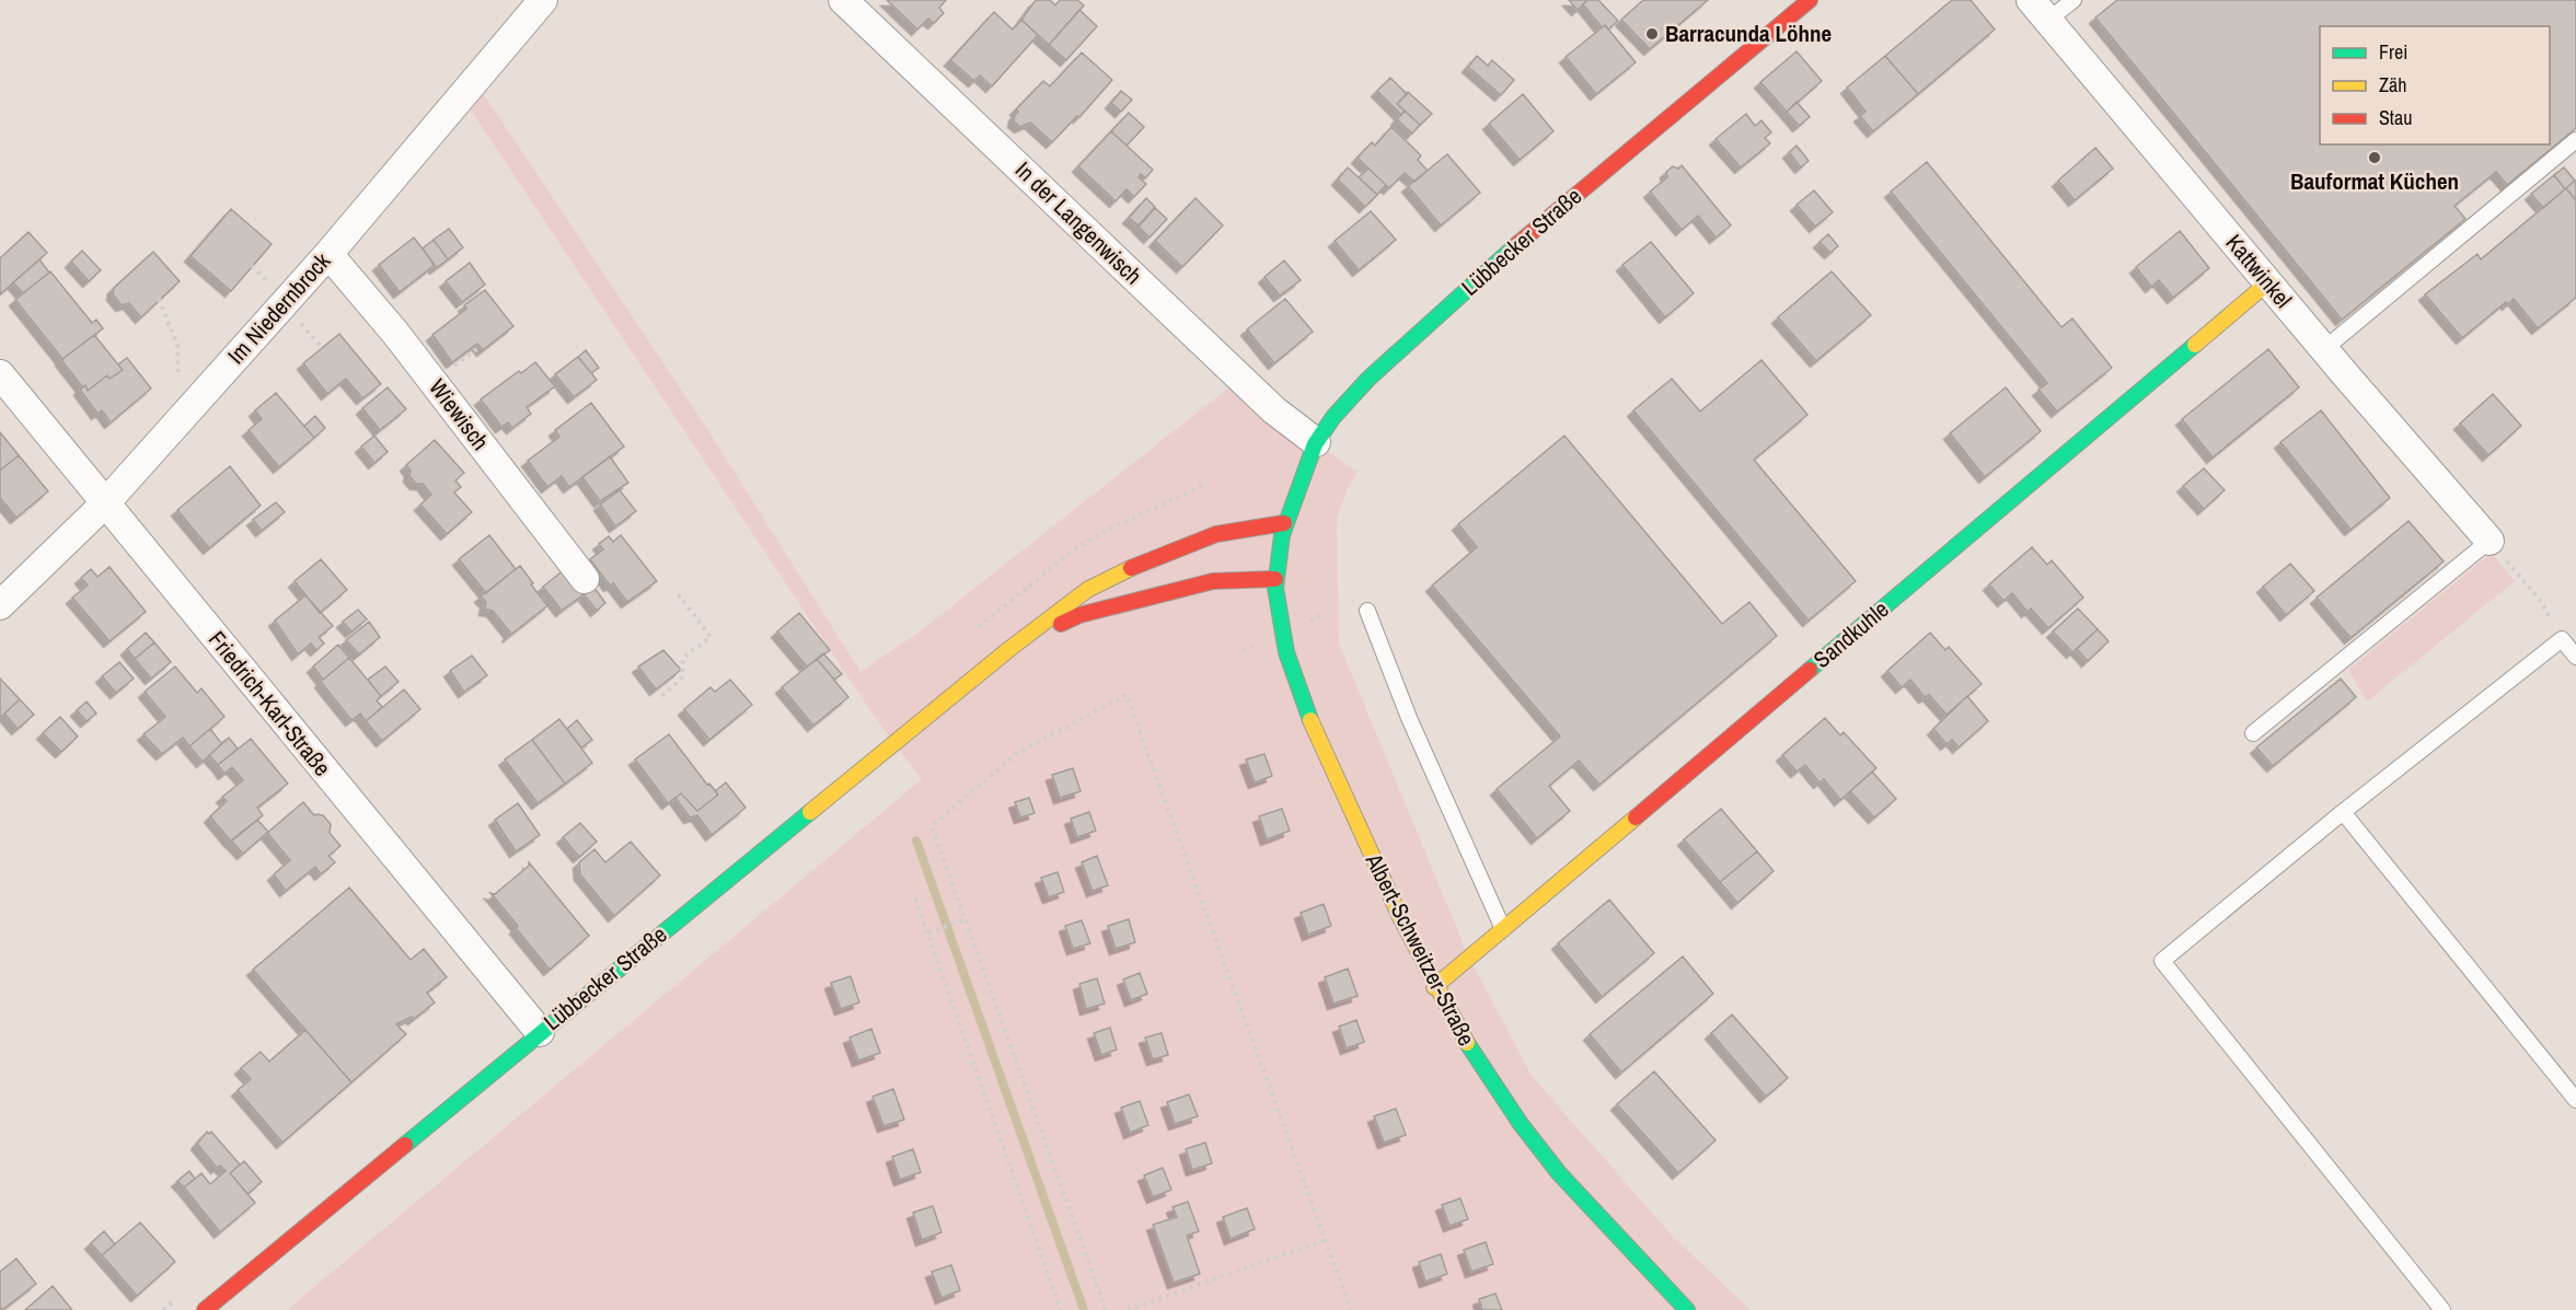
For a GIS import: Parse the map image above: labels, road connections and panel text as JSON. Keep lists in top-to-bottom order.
{
  "streets": {
    "street": [
      "In der Langenwisch",
      "Lübbecker Straße",
      "Kattwinkel",
      "Im Niedernbrock",
      "Wiewisch",
      "Sandkuhle",
      "Friedrich-Karl-Straße",
      "Albert-Schweitzer-Straße"
    ]
  },
  "crossings": [
    ["In der Langenwisch", "Lübbecker Straße"],
    ["Lübbecker Straße", "Friedrich-Karl-Straße"],
    ["Lübbecker Straße", "Albert-Schweitzer-Straße"],
    ["Kattwinkel", "Sandkuhle"],
    ["Im Niedernbrock", "Wiewisch"],
    ["Im Niedernbrock", "Friedrich-Karl-Straße"],
    ["Sandkuhle", "Albert-Schweitzer-Straße"]
  ],
  "places": ["Barracunda Löhne", "Bauformat Küchen"],
  "legend": ["Frei", "Zäh", "Stau"]
}
